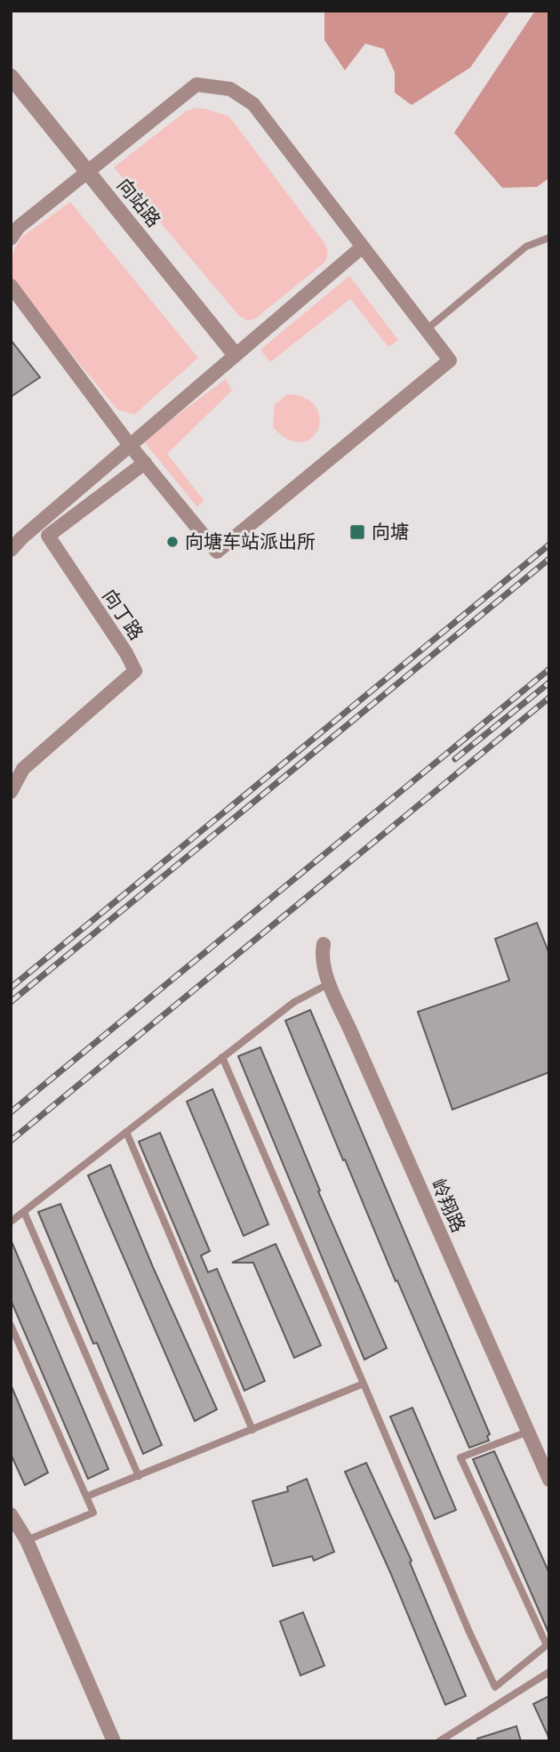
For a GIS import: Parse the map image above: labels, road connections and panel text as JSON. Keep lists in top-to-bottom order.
{
  "streets": {
    "street": ["向站路", "向丁路", "岭翔路"]
  },
  "places": {
    "transit": ["向塘"],
    "other": ["向塘车站派出所"]
  }
}
